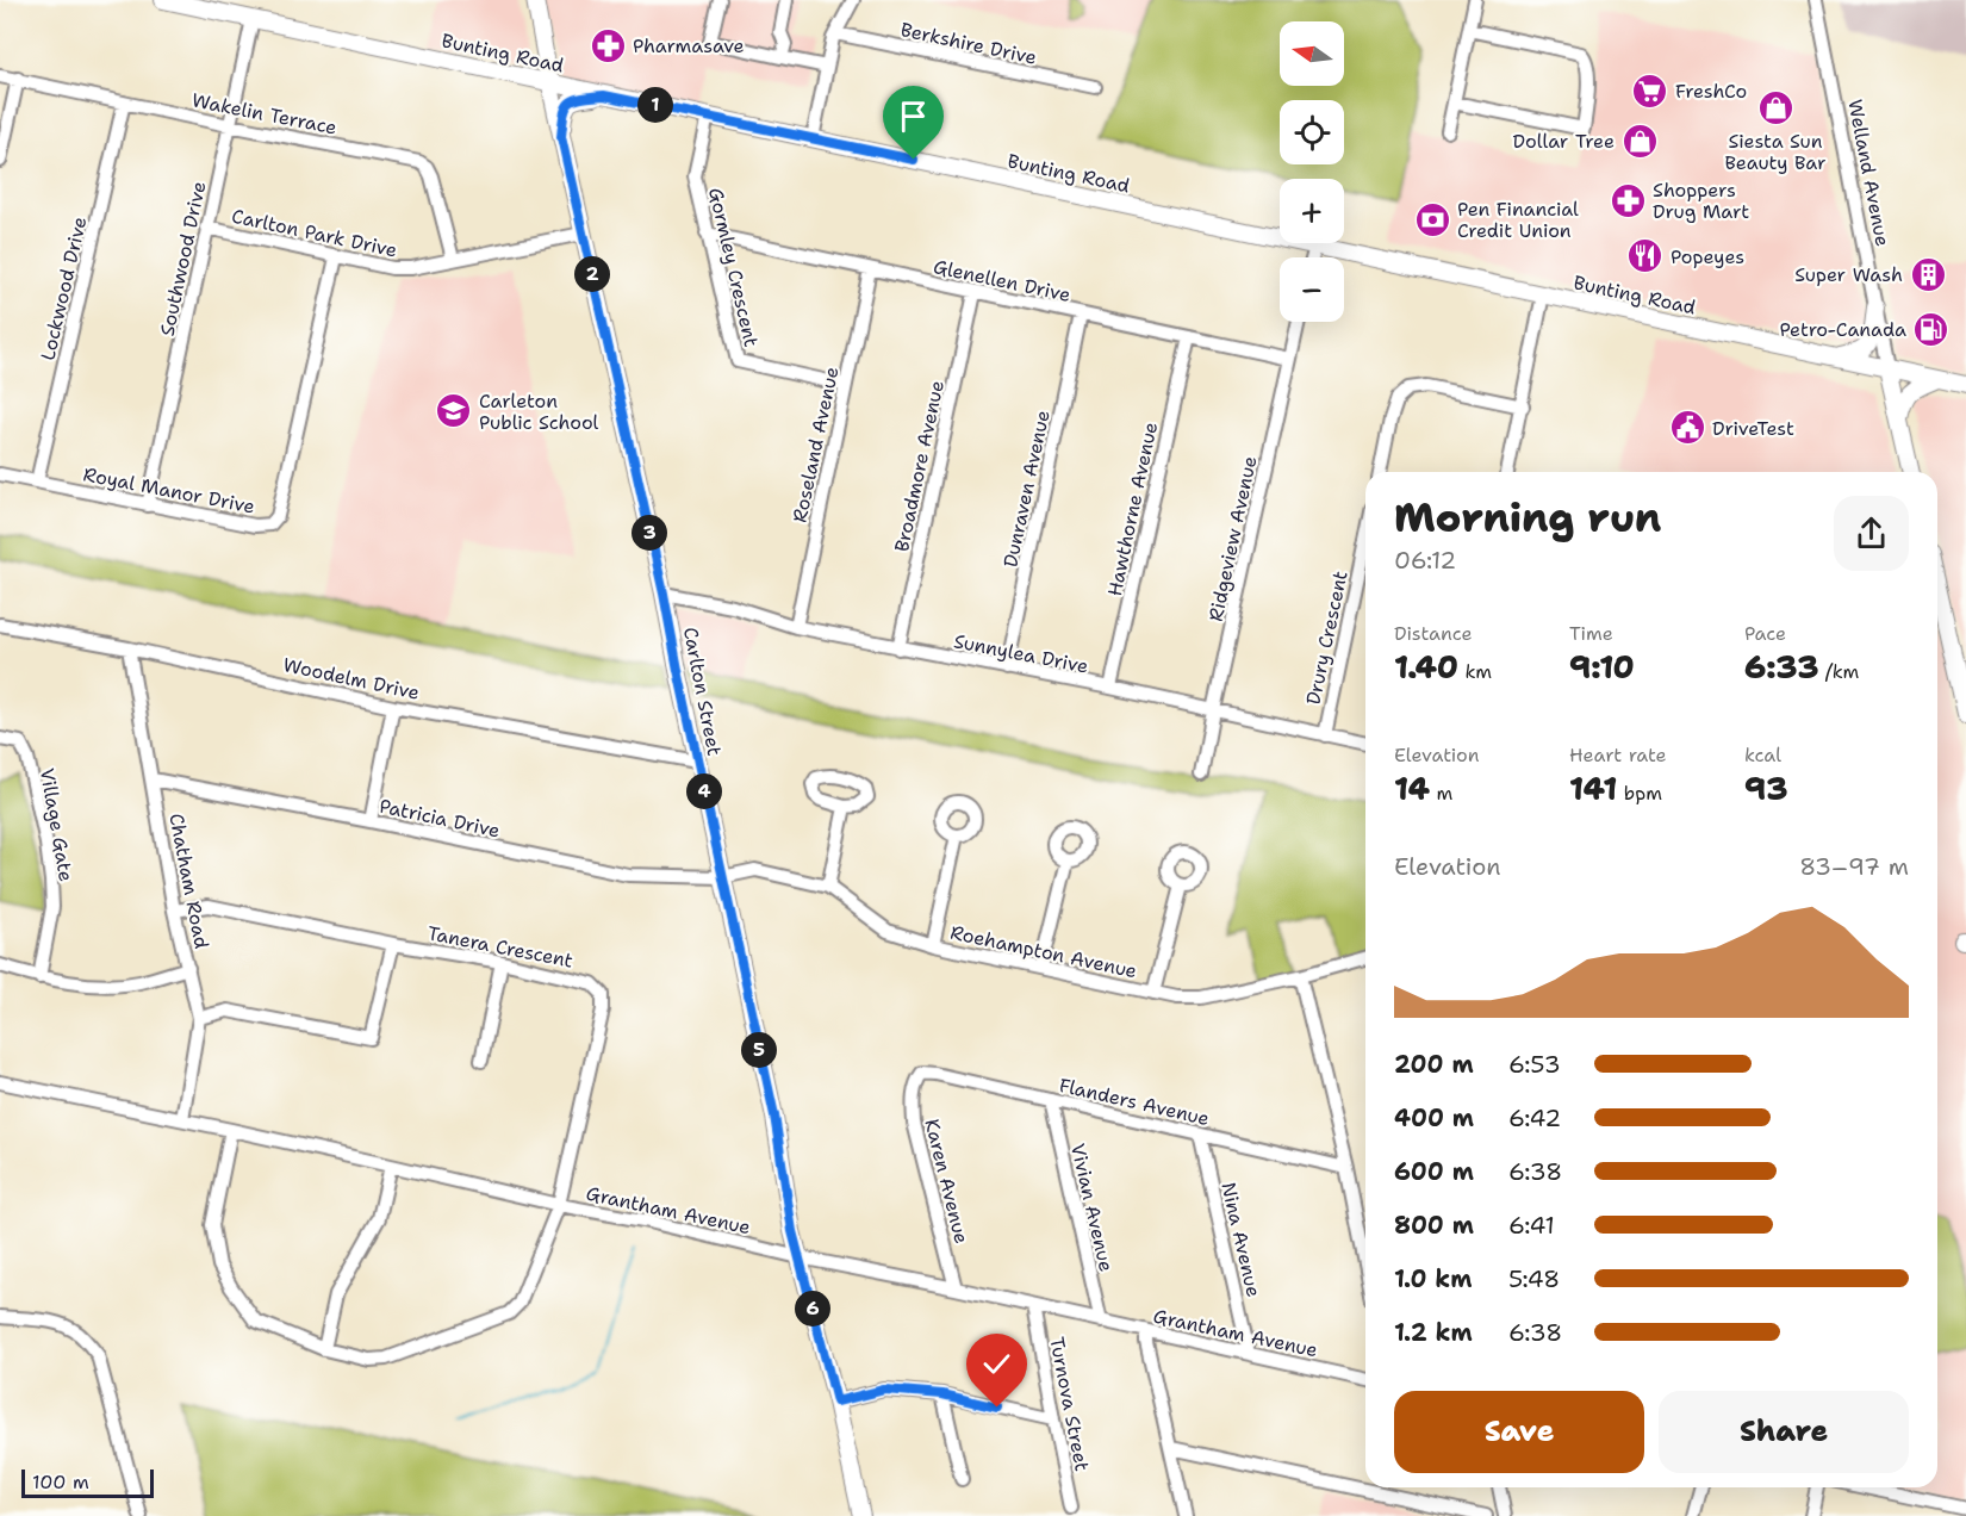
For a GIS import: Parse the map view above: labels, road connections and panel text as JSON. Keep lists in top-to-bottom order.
{
  "streets": {
    "main road": ["Bunting Road", "Welland Avenue", "Carlton Street"],
    "street": [
      "Berkshire Drive",
      "Wakelin Terrace",
      "Carlton Park Drive",
      "Southwood Drive",
      "Gormley Crescent",
      "Glenellen Drive",
      "Lockwood Drive",
      "Roseland Avenue",
      "Broadmore Avenue",
      "Dunraven Avenue",
      "Royal Manor Drive",
      "Hawthorne Avenue",
      "Ridgeview Avenue",
      "Drury Crescent",
      "Sunnylea Drive",
      "Woodelm Drive",
      "Patricia Drive",
      "Village Gate",
      "Chatham Road",
      "Tanera Crescent",
      "Roehampton Avenue",
      "Flanders Avenue",
      "Karen Avenue",
      "Vivian Avenue",
      "Grantham Avenue",
      "Nina Avenue",
      "Turnova Street"
    ]
  },
  "crossings": [
    ["Bunting Road", "Welland Avenue"],
    ["Bunting Road", "Southwood Drive"],
    ["Bunting Road", "Gormley Crescent"],
    ["Bunting Road", "Carlton Street"],
    ["Wakelin Terrace", "Carlton Park Drive"],
    ["Wakelin Terrace", "Southwood Drive"],
    ["Wakelin Terrace", "Lockwood Drive"],
    ["Carlton Park Drive", "Southwood Drive"],
    ["Carlton Park Drive", "Royal Manor Drive"],
    ["Carlton Park Drive", "Carlton Street"],
    ["Southwood Drive", "Royal Manor Drive"],
    ["Gormley Crescent", "Glenellen Drive"],
    ["Gormley Crescent", "Roseland Avenue"],
    ["Glenellen Drive", "Roseland Avenue"],
    ["Glenellen Drive", "Broadmore Avenue"],
    ["Glenellen Drive", "Dunraven Avenue"],
    ["Glenellen Drive", "Hawthorne Avenue"],
    ["Glenellen Drive", "Ridgeview Avenue"],
    ["Lockwood Drive", "Royal Manor Drive"],
    ["Roseland Avenue", "Sunnylea Drive"],
    ["Broadmore Avenue", "Sunnylea Drive"],
    ["Dunraven Avenue", "Sunnylea Drive"],
    ["Hawthorne Avenue", "Sunnylea Drive"],
    ["Ridgeview Avenue", "Sunnylea Drive"],
    ["Drury Crescent", "Sunnylea Drive"],
    ["Sunnylea Drive", "Carlton Street"],
    ["Woodelm Drive", "Carlton Street"],
    ["Woodelm Drive", "Chatham Road"],
    ["Carlton Street", "Patricia Drive"],
    ["Carlton Street", "Roehampton Avenue"],
    ["Carlton Street", "Grantham Avenue"],
    ["Patricia Drive", "Chatham Road"],
    ["Patricia Drive", "Roehampton Avenue"],
    ["Chatham Road", "Tanera Crescent"],
    ["Chatham Road", "Grantham Avenue"],
    ["Tanera Crescent", "Grantham Avenue"],
    ["Flanders Avenue", "Karen Avenue"],
    ["Flanders Avenue", "Vivian Avenue"],
    ["Flanders Avenue", "Nina Avenue"],
    ["Karen Avenue", "Grantham Avenue"],
    ["Vivian Avenue", "Grantham Avenue"],
    ["Grantham Avenue", "Nina Avenue"],
    ["Grantham Avenue", "Turnova Street"]
  ],
  "places": {
    "pharmacy": ["Pharmasave", "Shoppers Drug Mart"],
    "supermarket": ["FreshCo"],
    "shop": ["Siesta Sun Beauty Bar", "Dollar Tree"],
    "bank": ["Pen Financial Credit Union"],
    "restaurant": ["Popeyes"],
    "building": ["Super Wash"],
    "fuel station": ["Petro-Canada"],
    "school or university": ["Carleton Public School"],
    "public building": ["DriveTest"]
  },
  "scale_bar": "100 m",
  "north": "left",
  "page": {
    "map_buttons": ["+", "−"],
    "pins": [
      "1",
      "2",
      "3",
      "4",
      "5",
      "6"
    ],
    "heading": ["Morning run", "06:12"],
    "stats": [
      ["Distance", "1.40 km"],
      ["Time", "9:10"],
      ["Pace", "6:33 /km"],
      ["Elevation", "14 m"],
      ["Heart rate", "141 bpm"],
      ["kcal", "93"]
    ],
    "chart": ["Elevation", "83–97 m"],
    "list": [
      {
        "name": "200 m",
        "note": "6:53"
      },
      {
        "name": "400 m",
        "note": "6:42"
      },
      {
        "name": "600 m",
        "note": "6:38"
      },
      {
        "name": "800 m",
        "note": "6:41"
      },
      {
        "name": "1.0 km",
        "note": "5:48"
      },
      {
        "name": "1.2 km",
        "note": "6:38"
      }
    ],
    "buttons": ["Save", "Share"],
    "scale": "100 m"
  }
}
